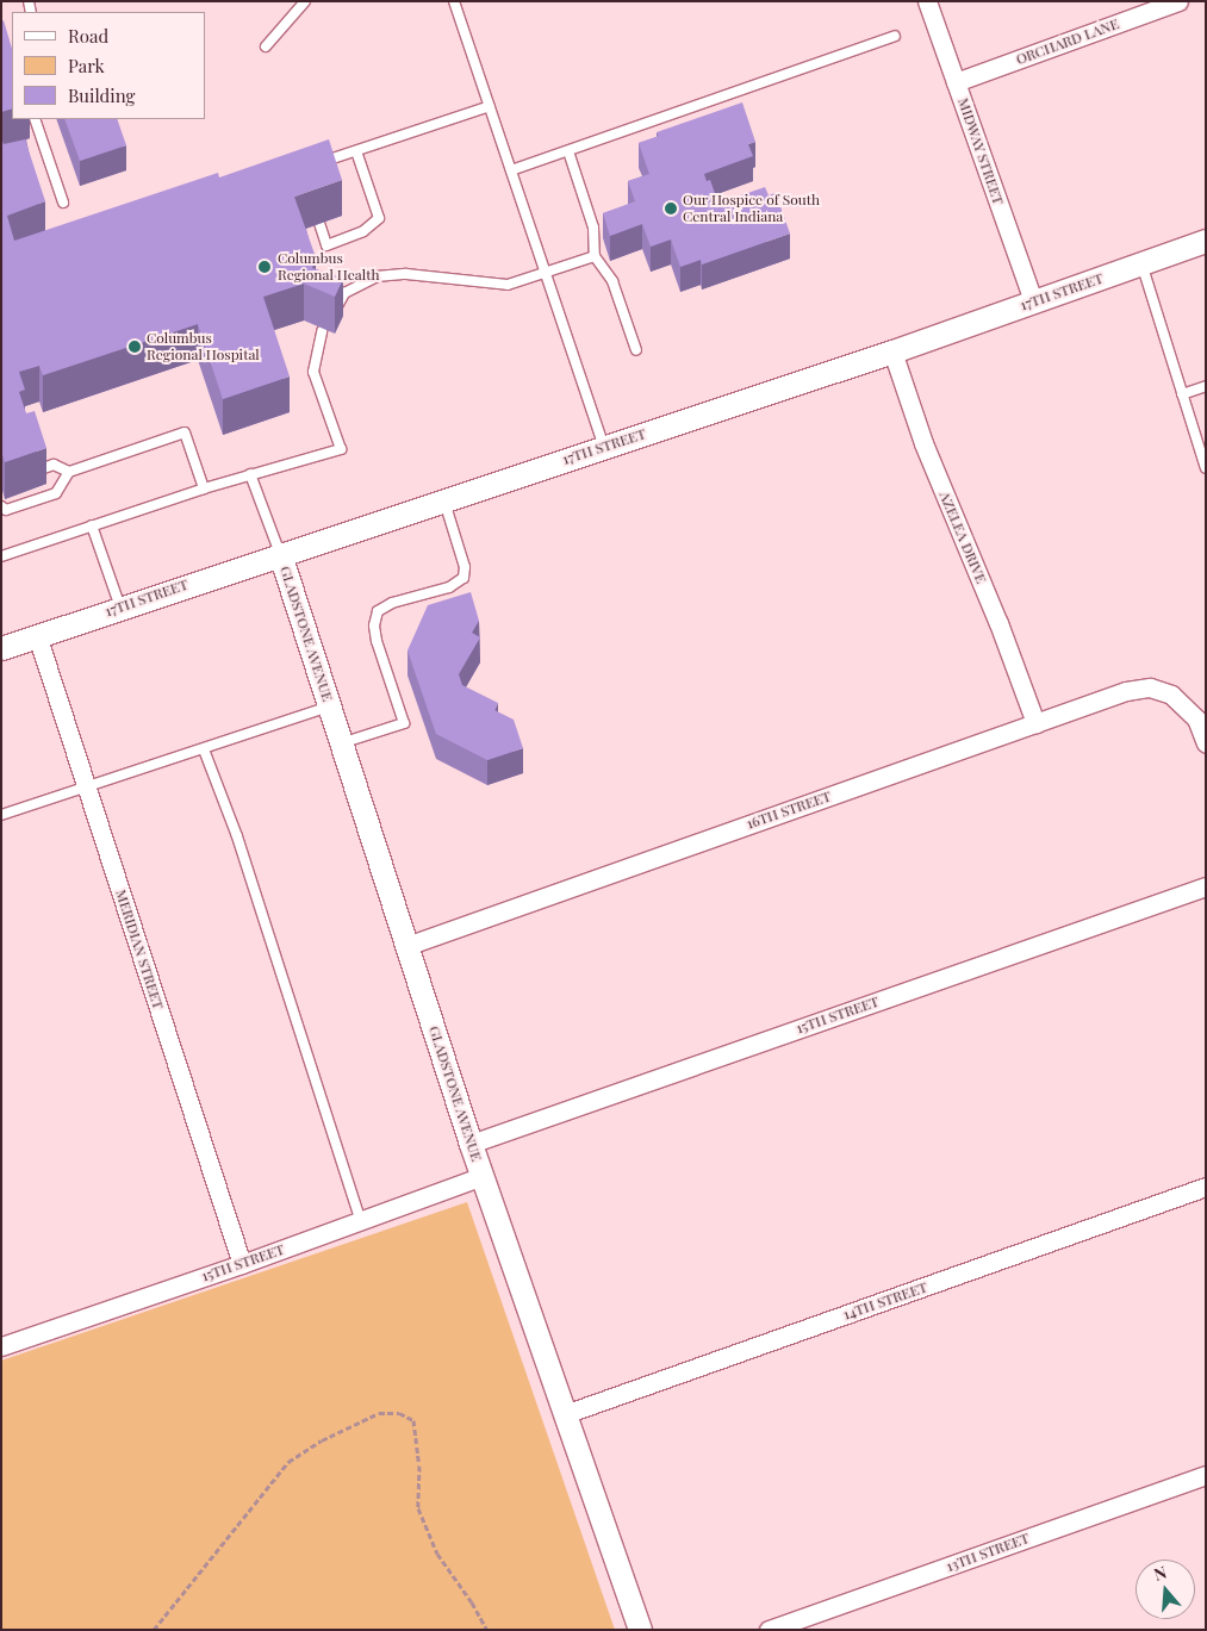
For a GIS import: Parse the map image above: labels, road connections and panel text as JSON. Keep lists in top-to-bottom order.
{
  "streets": {
    "street": [
      "ORCHARD LANE",
      "MIDWAY STREET",
      "17TH STREET",
      "AZELEA DRIVE",
      "GLADSTONE AVENUE",
      "16TH STREET",
      "MERIDIAN STREET",
      "15TH STREET",
      "14TH STREET",
      "13TH STREET"
    ]
  },
  "crossings": [
    ["ORCHARD LANE", "MIDWAY STREET"],
    ["MIDWAY STREET", "17TH STREET"],
    ["17TH STREET", "AZELEA DRIVE"],
    ["17TH STREET", "GLADSTONE AVENUE"],
    ["17TH STREET", "MERIDIAN STREET"],
    ["AZELEA DRIVE", "16TH STREET"],
    ["GLADSTONE AVENUE", "16TH STREET"],
    ["GLADSTONE AVENUE", "15TH STREET"],
    ["GLADSTONE AVENUE", "14TH STREET"],
    ["MERIDIAN STREET", "15TH STREET"]
  ],
  "places": ["Our Hospice of South Central Indiana", "Columbus Regional Health", "Columbus Regional Hospital"],
  "legend": ["Road", "Park", "Building"],
  "north": "top"
}
